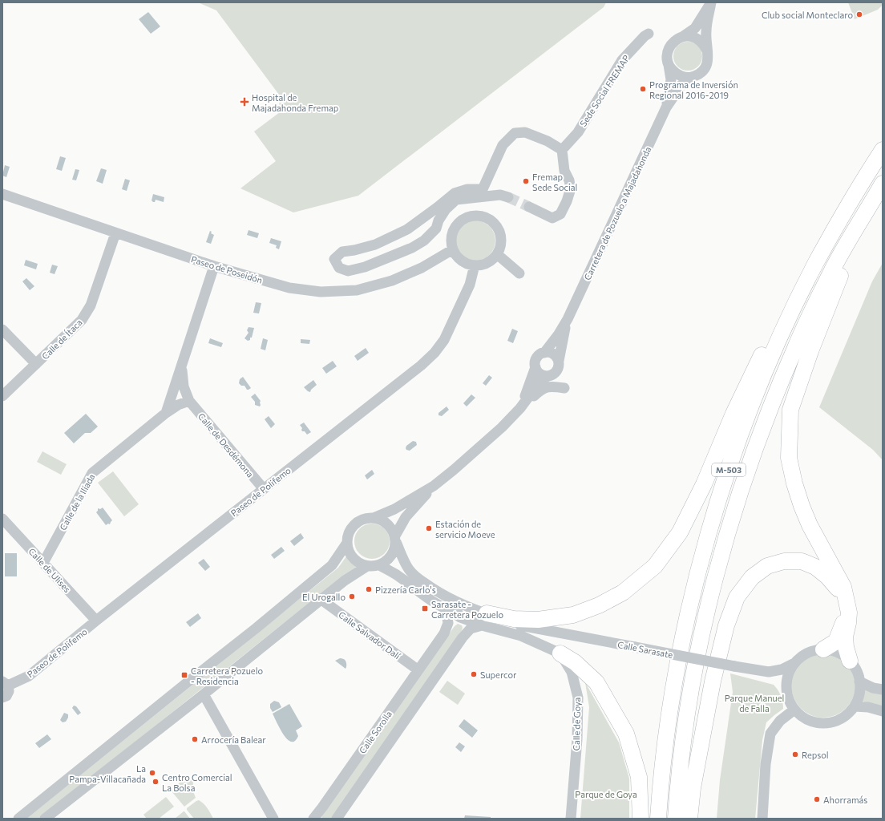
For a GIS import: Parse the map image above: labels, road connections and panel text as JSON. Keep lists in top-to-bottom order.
{
  "streets": {
    "highway": ["M-503"],
    "street": [
      "Sede Social FREMAP",
      "Carretera de Pozuelo a Majadahonda",
      "Paseo de Poseidón",
      "Calle de Ítaca",
      "Calle de Desdémona",
      "Paseo de Polifemo",
      "Calle de la Ilíada",
      "Calle de Ulises",
      "Calle Salvador Dalí",
      "Calle Sarasate",
      "Calle de Goya",
      "Calle Sorolla"
    ]
  },
  "crossings": [
    ["Paseo de Poseidón", "Calle de Ítaca"],
    ["Paseo de Poseidón", "Paseo de Polifemo"],
    ["Calle de Desdémona", "Paseo de Polifemo"],
    ["Calle de Desdémona", "Calle de la Ilíada"],
    ["M-503", "Calle Sarasate"],
    ["M-503", "Calle Sorolla"],
    ["Paseo de Polifemo", "Calle de Ulises"],
    ["Calle de la Ilíada", "Calle de Ulises"],
    ["Calle Salvador Dalí", "Calle Sorolla"],
    ["Calle Sarasate", "Calle Sorolla"]
  ],
  "parks": ["Parque Manuel de Falla", "Parque de Goya"],
  "places": {
    "other": [
      "Club social Monteclaro",
      "Programa de Inversión Regional 2016-2019",
      "Fremap Sede Social",
      "Estación de servicio Moeve",
      "Pizzería Carlo's",
      "El Urogallo",
      "Supercor",
      "Arrocería Balear",
      "Repsol",
      "La Pampa-Villacañada",
      "Centro Comercial La Bolsa",
      "Ahorramás"
    ],
    "health": ["Hospital de Majadahonda Fremap"],
    "transit": ["Sarasate - Carretera Pozuelo", "Carretera Pozuelo - Residencia"]
  }
}
